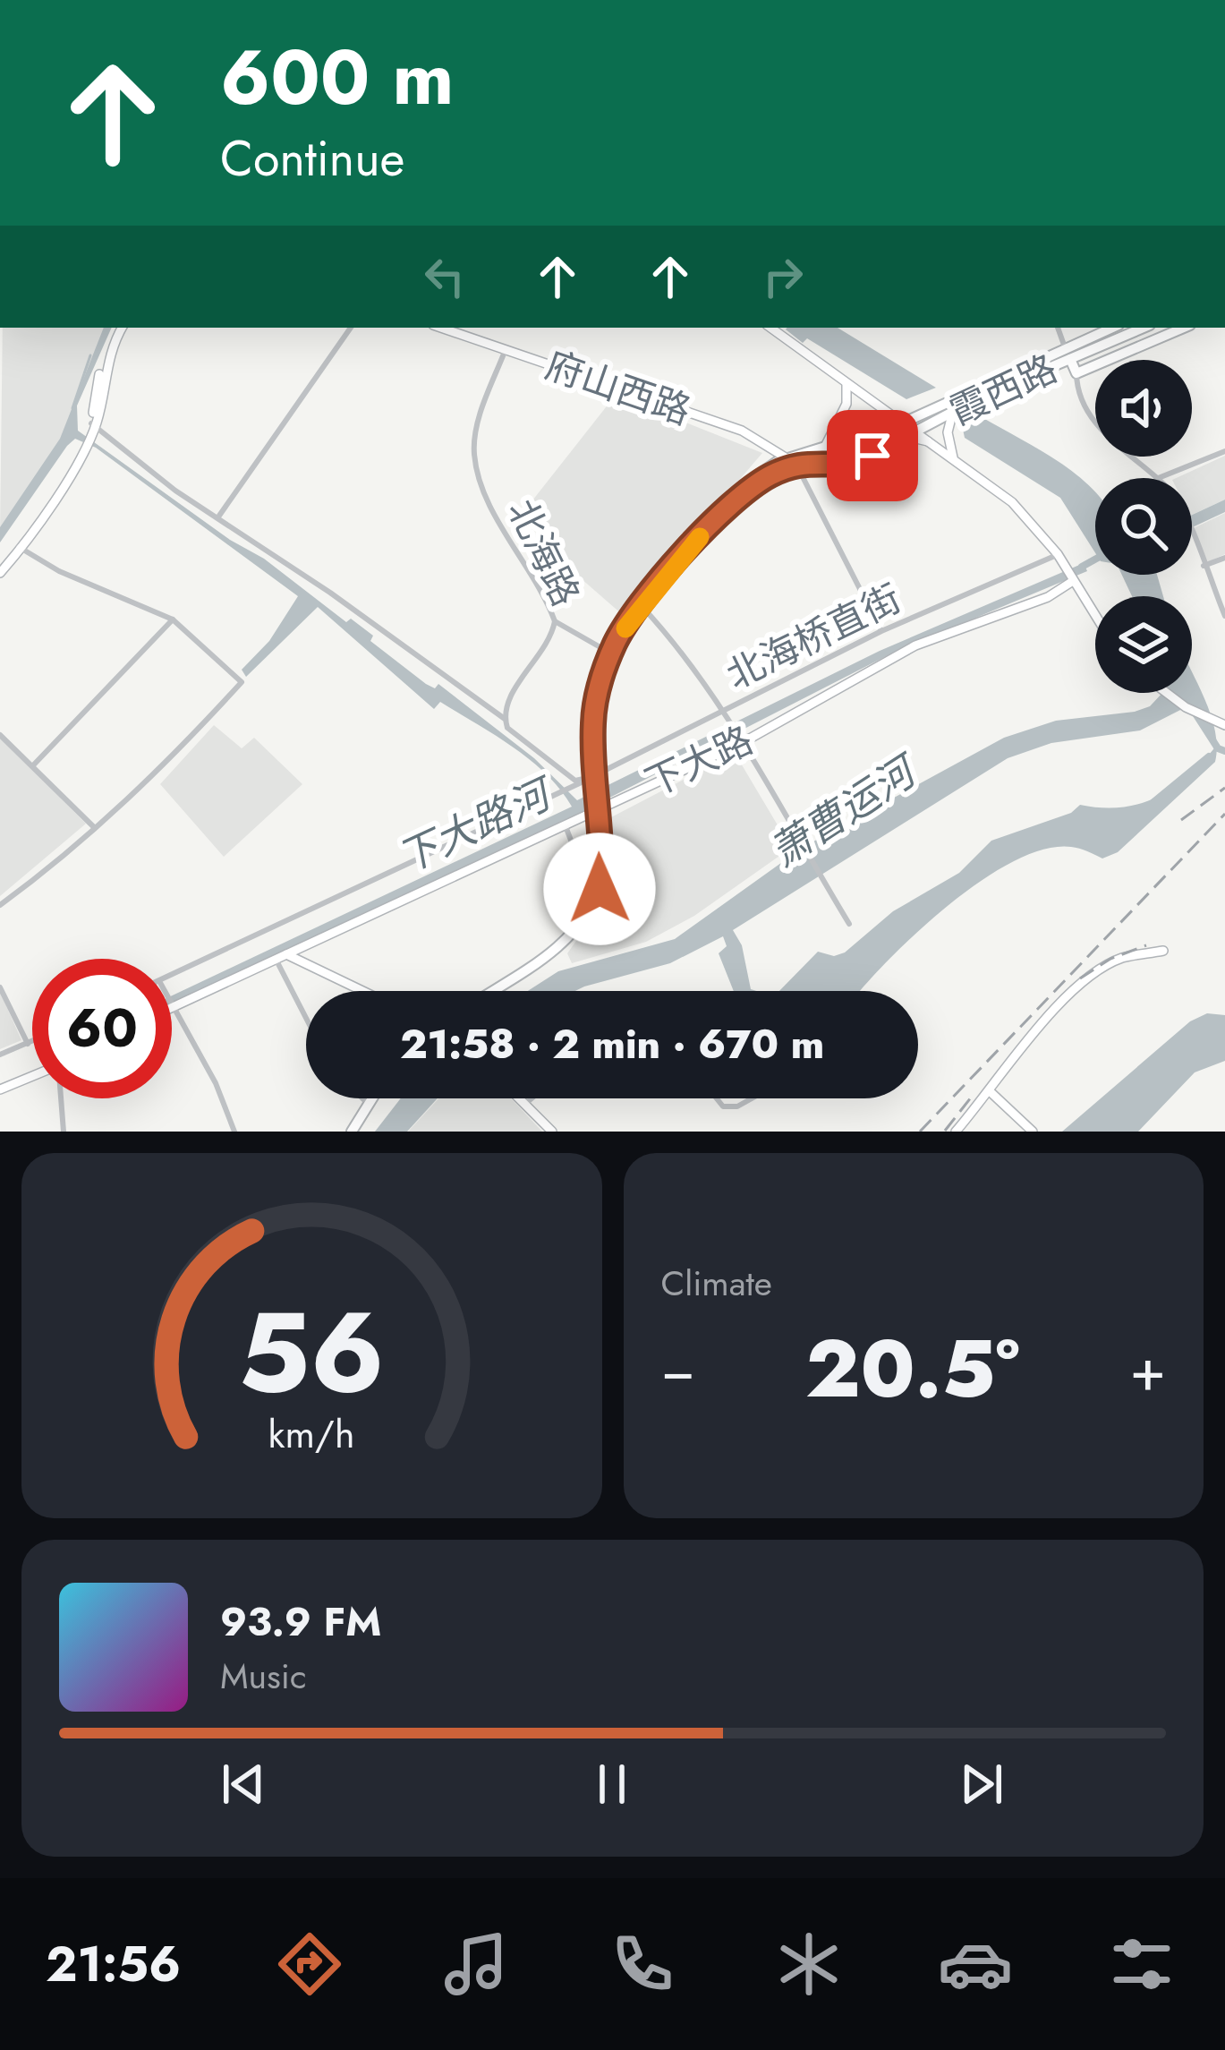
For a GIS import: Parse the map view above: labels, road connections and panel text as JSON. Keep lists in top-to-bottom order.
{
  "streets": {
    "main road": ["霞西路"],
    "street": [
      "府山西路",
      "北海路",
      "北海桥直街",
      "下大路"
    ]
  },
  "crossings": [
    ["府山西路", "霞西路"],
    ["府山西路", "北海路"]
  ],
  "water": ["萧曹运河", "下大路河"],
  "page": {
    "turn": ["600 m", "Continue"],
    "limit": "60",
    "trip": "21:58 · 2 min · 670 m",
    "tile": "Climate",
    "heat": ["−", "20.5°", "+"],
    "song": ["93.9 FM", "Music"],
    "tabs": "21:56",
    "gauge": ["56", "km/h"]
  }
}
